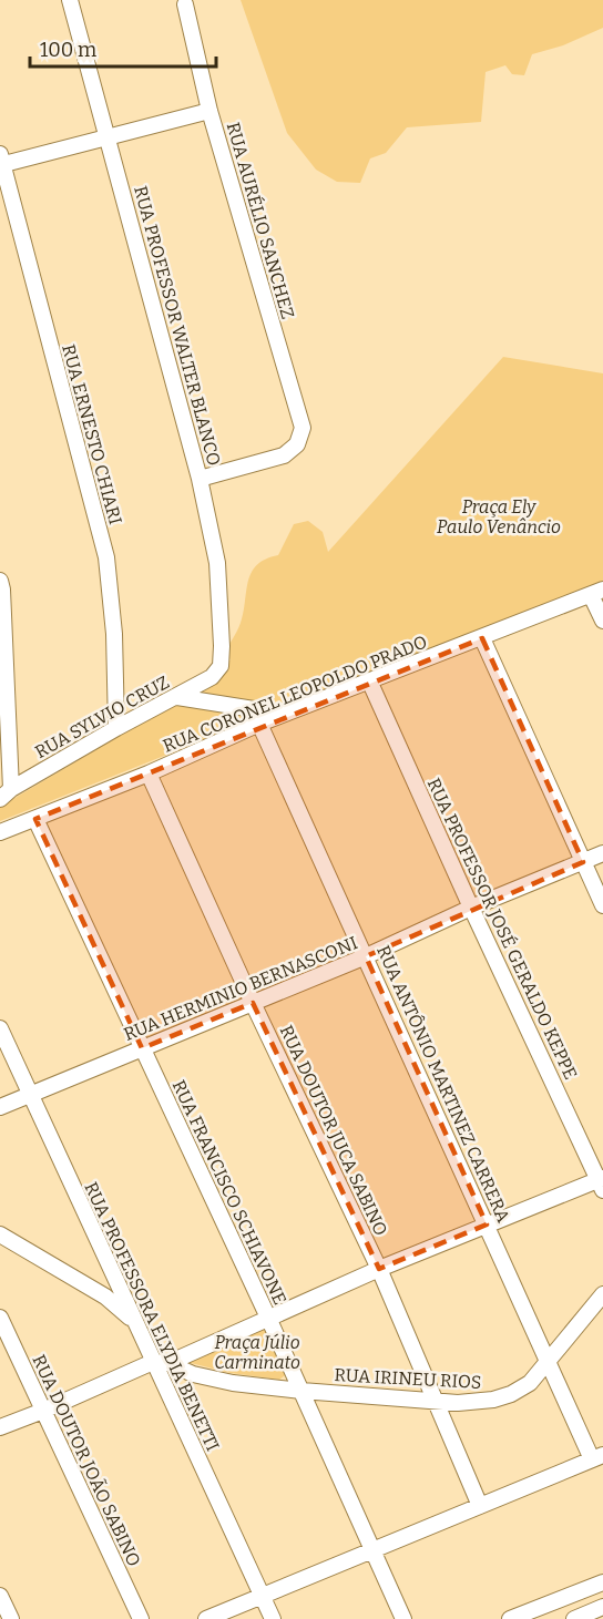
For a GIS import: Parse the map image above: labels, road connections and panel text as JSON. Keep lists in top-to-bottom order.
{
  "streets": {
    "street": [
      "RUA AURÉLIO SANCHEZ",
      "RUA PROFESSOR WALTER BLANCO",
      "RUA ERNESTO CHIARI",
      "RUA CORONEL LEOPOLDO PRADO",
      "RUA SYLVIO CRUZ",
      "RUA PROFESSOR JOSÉ GERALDO KEPPE",
      "RUA HERMINIO BERNASCONI",
      "RUA ANTÔNIO MARTINEZ CARRERA",
      "RUA DOUTOR JUCA SABINO",
      "RUA FRANCISCO SCHIAVONE",
      "RUA PROFESSORA ELYDIA BENETTI",
      "RUA IRINEU RIOS",
      "RUA DOUTOR JOÃO SABINO"
    ]
  },
  "crossings": [
    ["RUA AURÉLIO SANCHEZ", "RUA PROFESSOR WALTER BLANCO"],
    ["RUA PROFESSOR WALTER BLANCO", "RUA SYLVIO CRUZ"],
    ["RUA ERNESTO CHIARI", "RUA SYLVIO CRUZ"],
    ["RUA CORONEL LEOPOLDO PRADO", "RUA PROFESSOR JOSÉ GERALDO KEPPE"],
    ["RUA CORONEL LEOPOLDO PRADO", "RUA ANTÔNIO MARTINEZ CARRERA"],
    ["RUA CORONEL LEOPOLDO PRADO", "RUA DOUTOR JUCA SABINO"],
    ["RUA CORONEL LEOPOLDO PRADO", "RUA FRANCISCO SCHIAVONE"],
    ["RUA PROFESSOR JOSÉ GERALDO KEPPE", "RUA HERMINIO BERNASCONI"],
    ["RUA HERMINIO BERNASCONI", "RUA ANTÔNIO MARTINEZ CARRERA"],
    ["RUA HERMINIO BERNASCONI", "RUA DOUTOR JUCA SABINO"],
    ["RUA HERMINIO BERNASCONI", "RUA FRANCISCO SCHIAVONE"],
    ["RUA HERMINIO BERNASCONI", "RUA PROFESSORA ELYDIA BENETTI"],
    ["RUA ANTÔNIO MARTINEZ CARRERA", "RUA IRINEU RIOS"],
    ["RUA DOUTOR JUCA SABINO", "RUA IRINEU RIOS"],
    ["RUA FRANCISCO SCHIAVONE", "RUA IRINEU RIOS"],
    ["RUA PROFESSORA ELYDIA BENETTI", "RUA IRINEU RIOS"]
  ],
  "parks": ["Praça Ely Paulo Venâncio", "Praça Júlio Carminato"],
  "scale_bar": "100 m"
}
